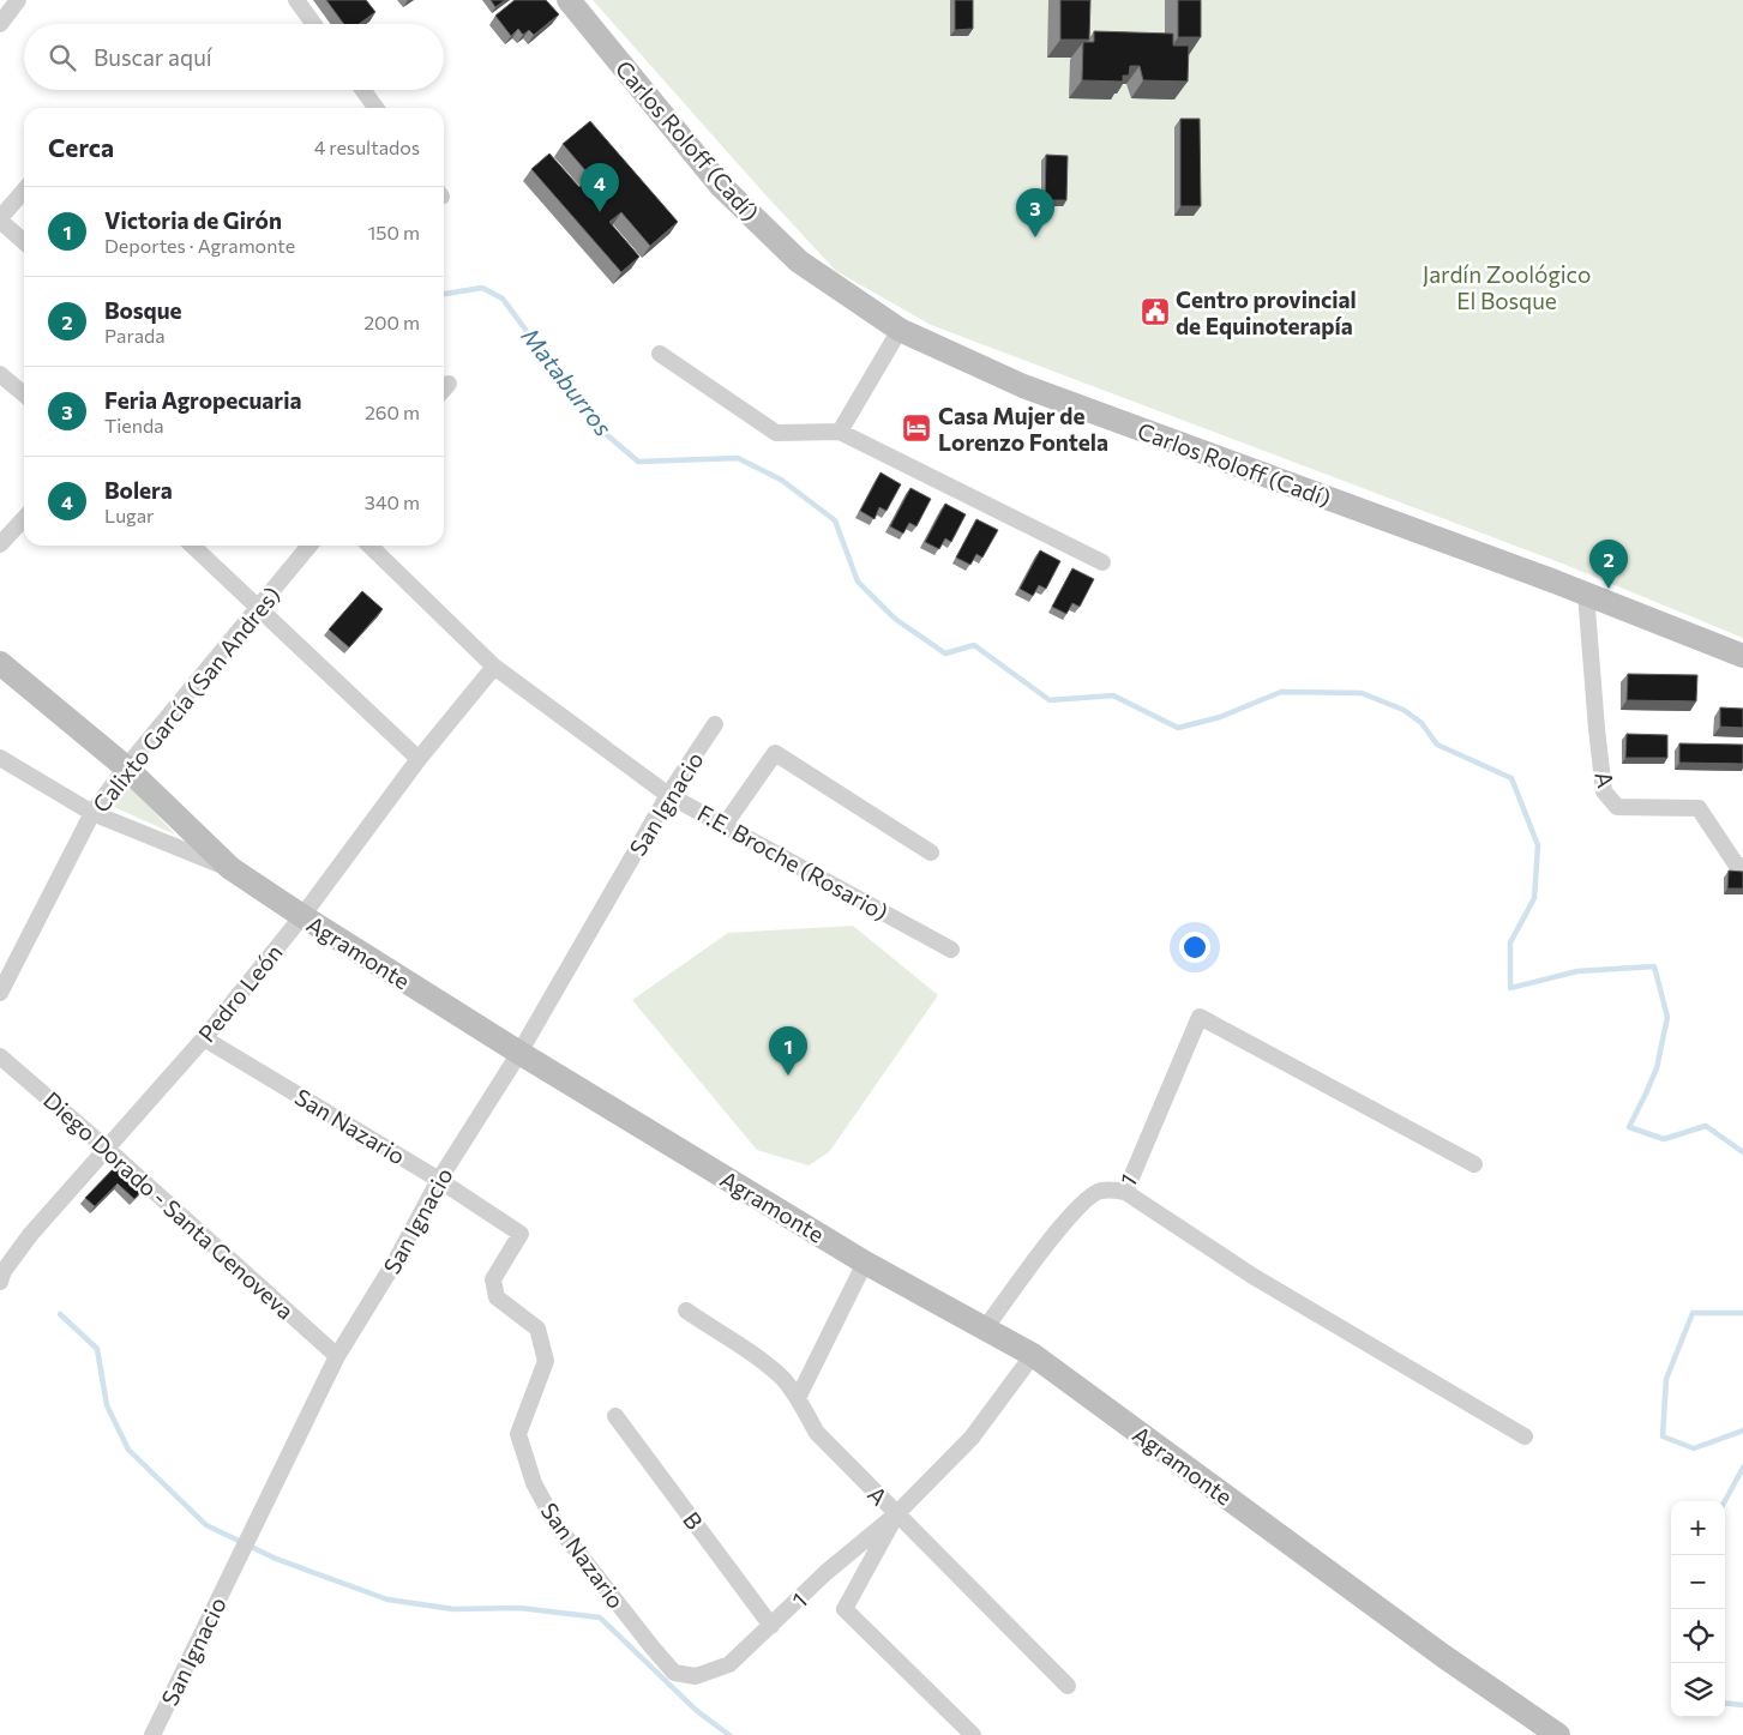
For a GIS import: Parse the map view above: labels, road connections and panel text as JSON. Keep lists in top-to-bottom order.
{
  "streets": {
    "street": [
      "Carlos Roloff (Cadí)",
      "Calixto García (San Andres)",
      "A",
      "San Ignacio",
      "F.E. Broche (Rosario)",
      "Agramonte",
      "Pedro León",
      "San Nazario",
      "1",
      "Diego Dorado - Santa Genoveva",
      "B"
    ]
  },
  "crossings": [
    ["Carlos Roloff (Cadí)", "A"],
    ["Calixto García (San Andres)", "Agramonte"],
    ["A", "1"],
    ["San Ignacio", "F.E. Broche (Rosario)"],
    ["San Ignacio", "Agramonte"],
    ["San Ignacio", "San Nazario"],
    ["San Ignacio", "Diego Dorado - Santa Genoveva"],
    ["F.E. Broche (Rosario)", "Pedro León"],
    ["Agramonte", "Pedro León"],
    ["Agramonte", "1"],
    ["Pedro León", "San Nazario"],
    ["Pedro León", "Diego Dorado - Santa Genoveva"],
    ["San Nazario", "1"],
    ["1", "B"]
  ],
  "water": ["Mataburros"],
  "parks": ["Jardín Zoológico El Bosque"],
  "places": {
    "public building": ["Centro provincial de Equinoterapía"],
    "hotel": ["Casa Mujer de Lorenzo Fontela"]
  },
  "page": {
    "search": "Buscar aquí",
    "heading": ["Cerca", "4 resultados"],
    "pins": [
      "4",
      "3",
      "2",
      "1"
    ],
    "list": [
      {
        "mark": "1",
        "name": "Victoria de Girón",
        "note": "Deportes · Agramonte",
        "value": "150 m"
      },
      {
        "mark": "2",
        "name": "Bosque",
        "note": "Parada",
        "value": "200 m"
      },
      {
        "mark": "3",
        "name": "Feria Agropecuaria",
        "note": "Tienda",
        "value": "260 m"
      },
      {
        "mark": "4",
        "name": "Bolera",
        "note": "Lugar",
        "value": "340 m"
      }
    ],
    "map_buttons": ["+", "−"]
  }
}
